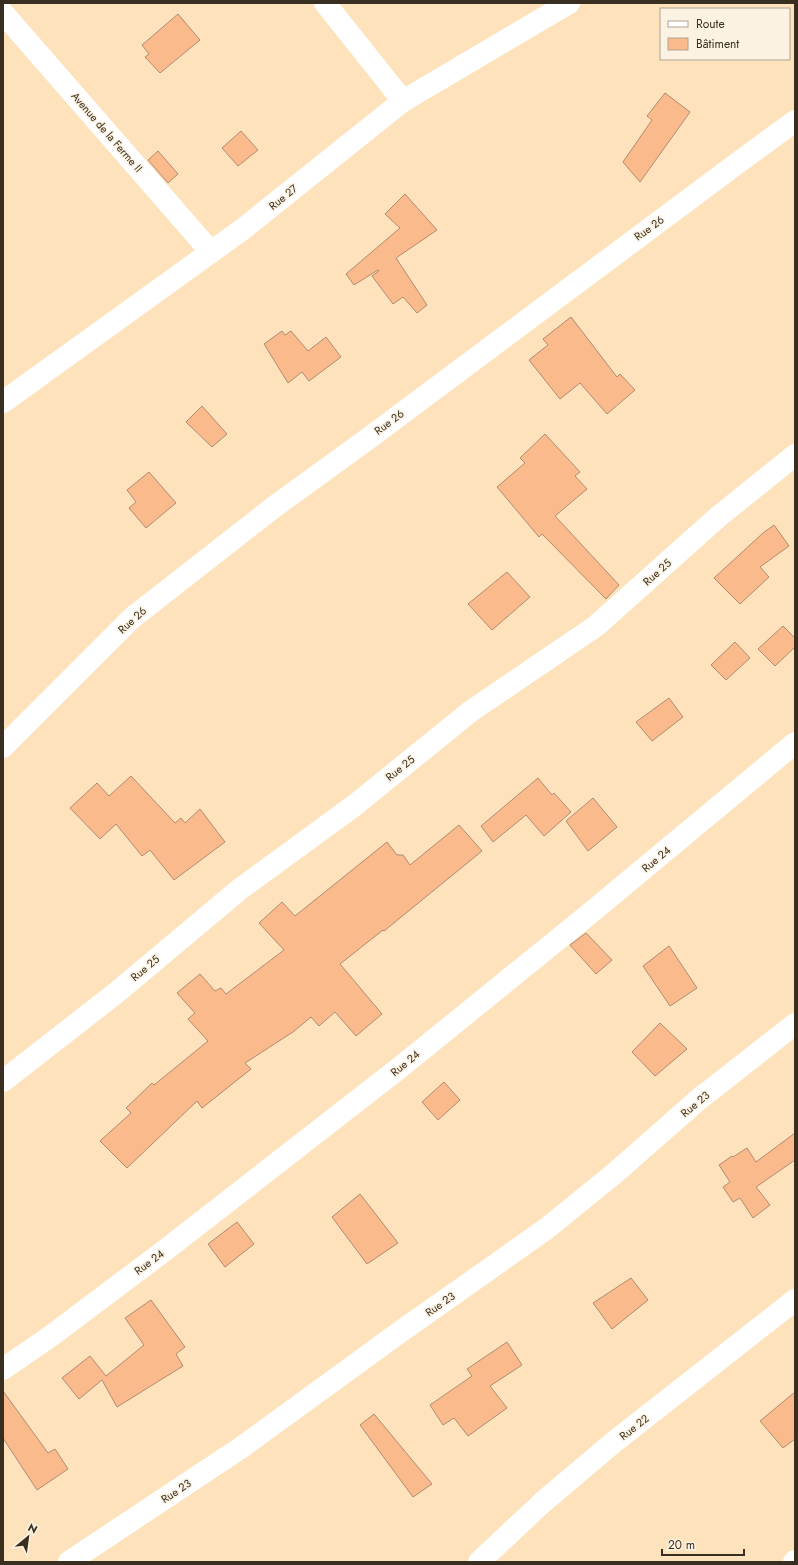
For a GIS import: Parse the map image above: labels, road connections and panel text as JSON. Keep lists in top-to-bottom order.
{
  "streets": {
    "street": [
      "Avenue de la Ferme II",
      "Rue 27",
      "Rue 26",
      "Rue 25",
      "Rue 24",
      "Rue 23",
      "Rue 22"
    ]
  },
  "crossings": [
    ["Avenue de la Ferme II", "Rue 27"]
  ],
  "legend": ["Route", "Bâtiment"],
  "scale_bar": "20 m",
  "north": "top right"
}
